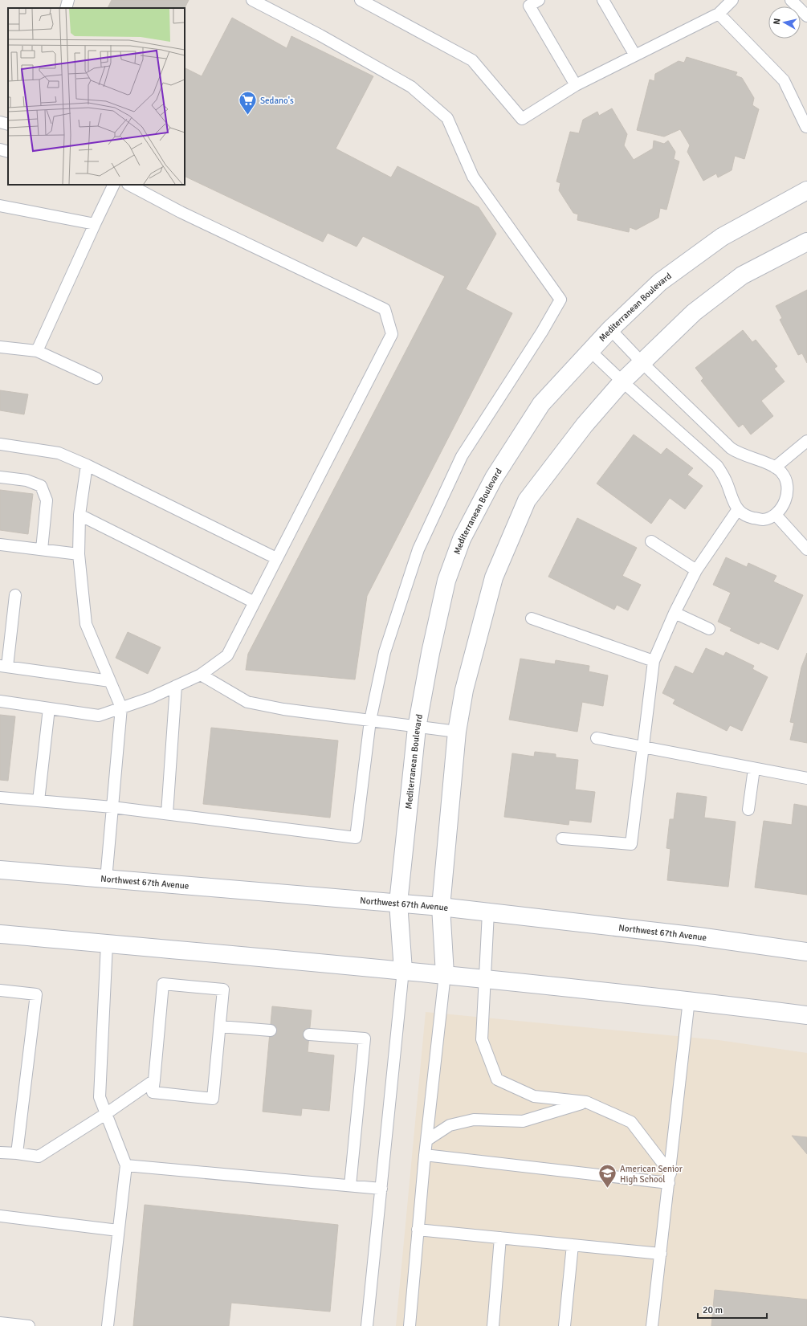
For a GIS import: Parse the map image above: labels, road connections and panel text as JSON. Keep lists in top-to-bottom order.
{
  "streets": {
    "street": ["Mediterranean Boulevard", "Northwest 67th Avenue"]
  },
  "crossings": [
    ["Mediterranean Boulevard", "Northwest 67th Avenue"]
  ],
  "places": {
    "supermarket": ["Sedano's"],
    "school or university": ["American Senior High School"]
  },
  "scale_bar": "20 m",
  "north": "left"
}
